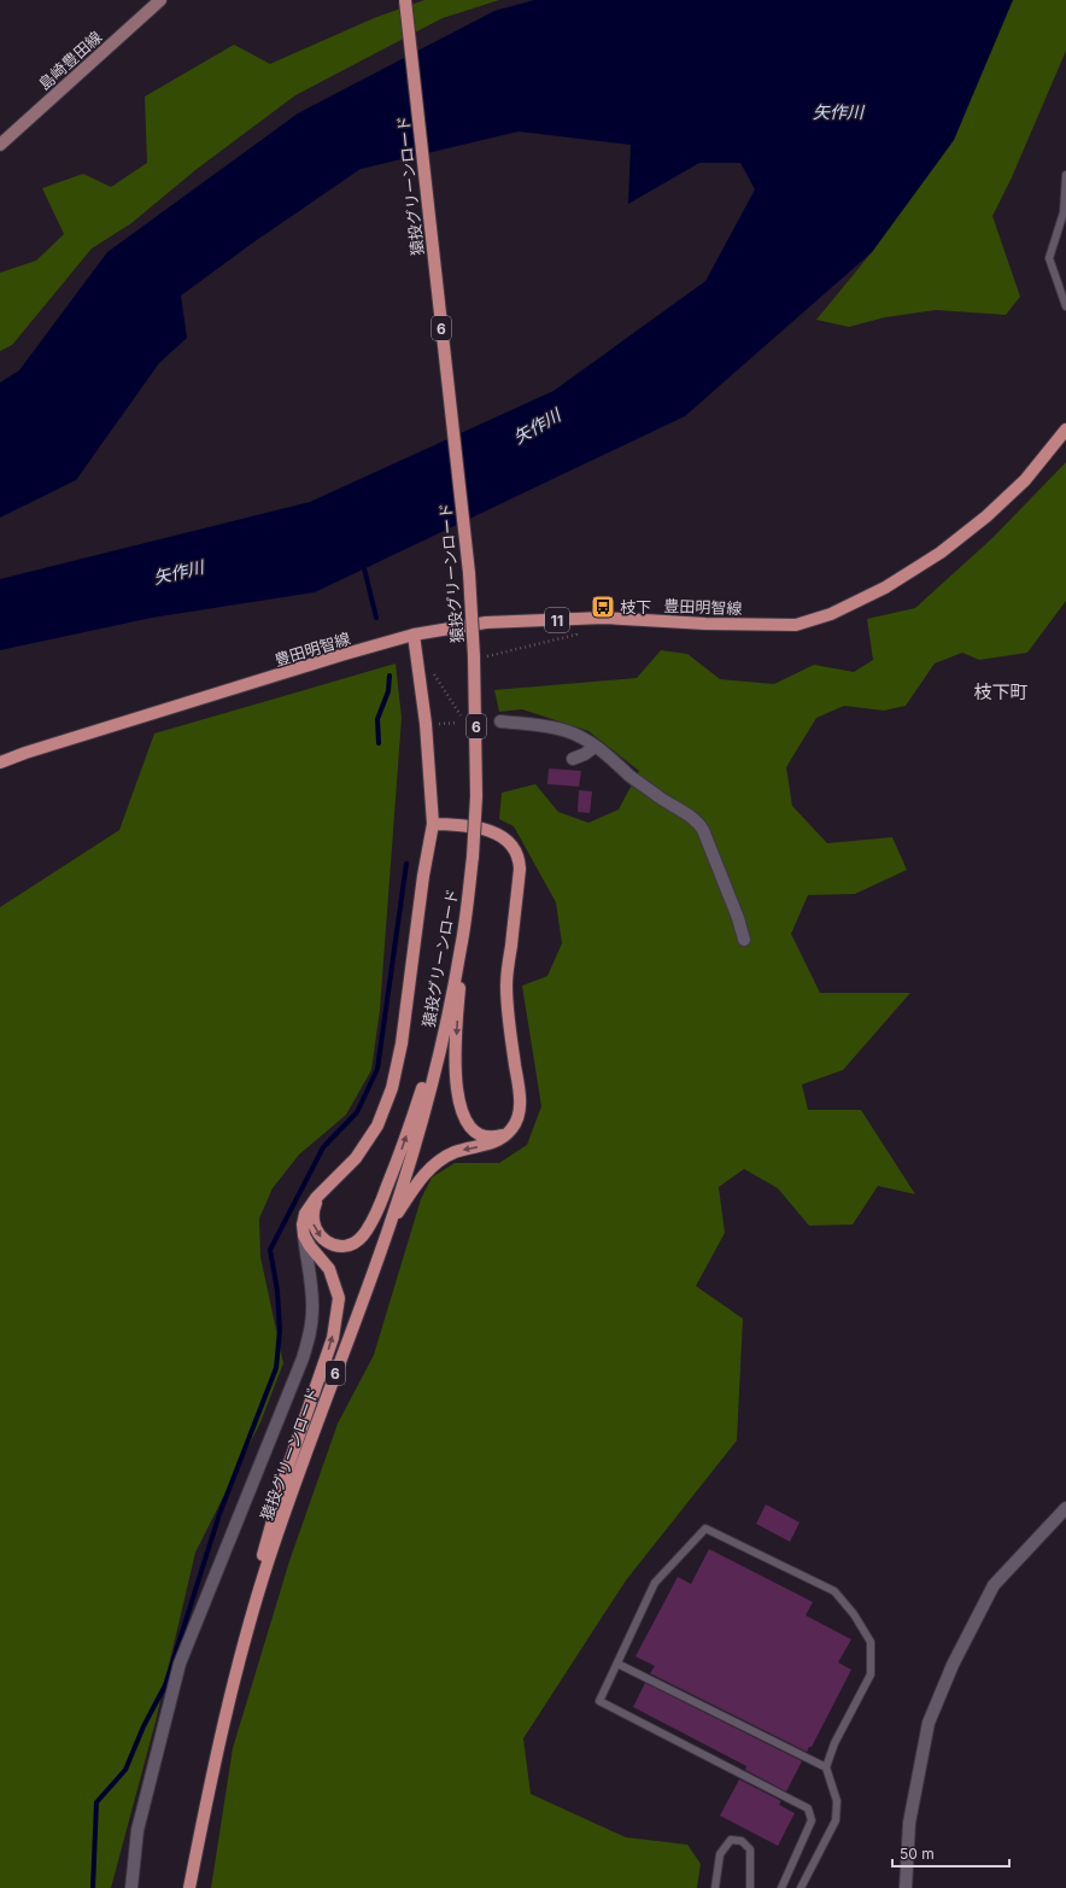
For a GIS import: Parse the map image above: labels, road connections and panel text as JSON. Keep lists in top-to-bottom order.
{
  "streets": {
    "main road": [
      "島崎豊田線",
      "猿投グリーンロード",
      "6",
      "豊田明智線",
      "11"
    ]
  },
  "districts": ["枝下町"],
  "water": ["矢作川"],
  "places": {
    "bus stop": ["枝下"]
  },
  "scale_bar": "50 m"
}
